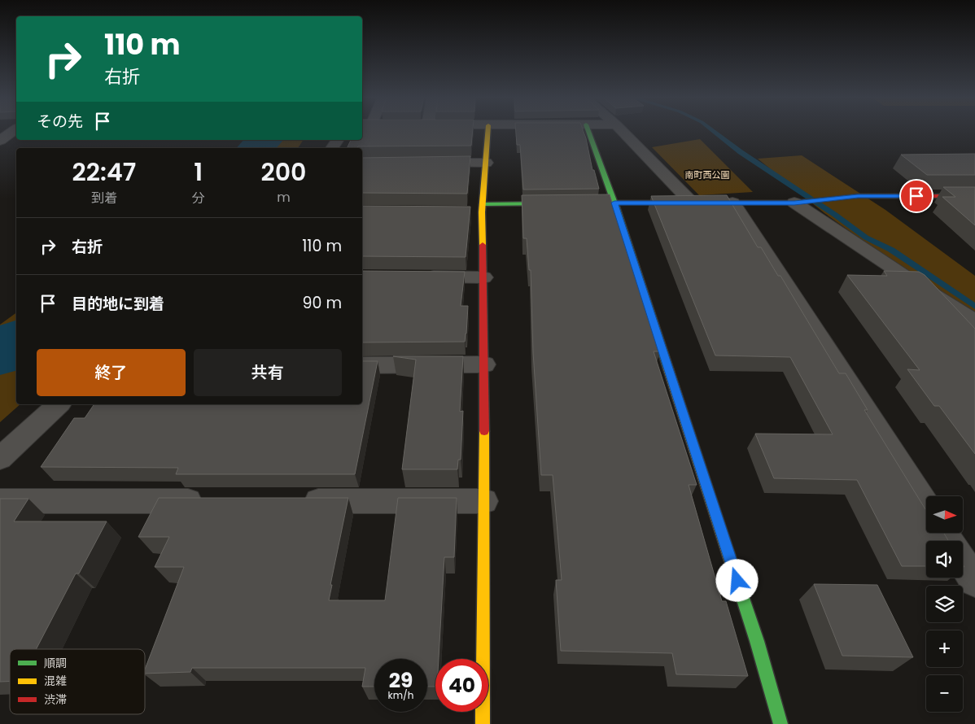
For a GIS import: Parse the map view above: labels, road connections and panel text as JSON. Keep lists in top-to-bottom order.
{
  "parks": ["南町西公園"],
  "legend": ["順調", "混雑", "渋滞"],
  "north": "right",
  "page": {
    "turn": ["110 m", "右折"],
    "then": "その先",
    "eta": [
      "22:47",
      "到着",
      "1",
      "分",
      "200",
      "m"
    ],
    "list": [
      {
        "name": "右折",
        "value": "110 m"
      },
      {
        "name": "目的地に到着",
        "value": "90 m"
      }
    ],
    "buttons": ["終了", "共有"],
    "map_buttons": ["+", "−"],
    "speed": "29 km/h",
    "limit": "40"
  }
}
